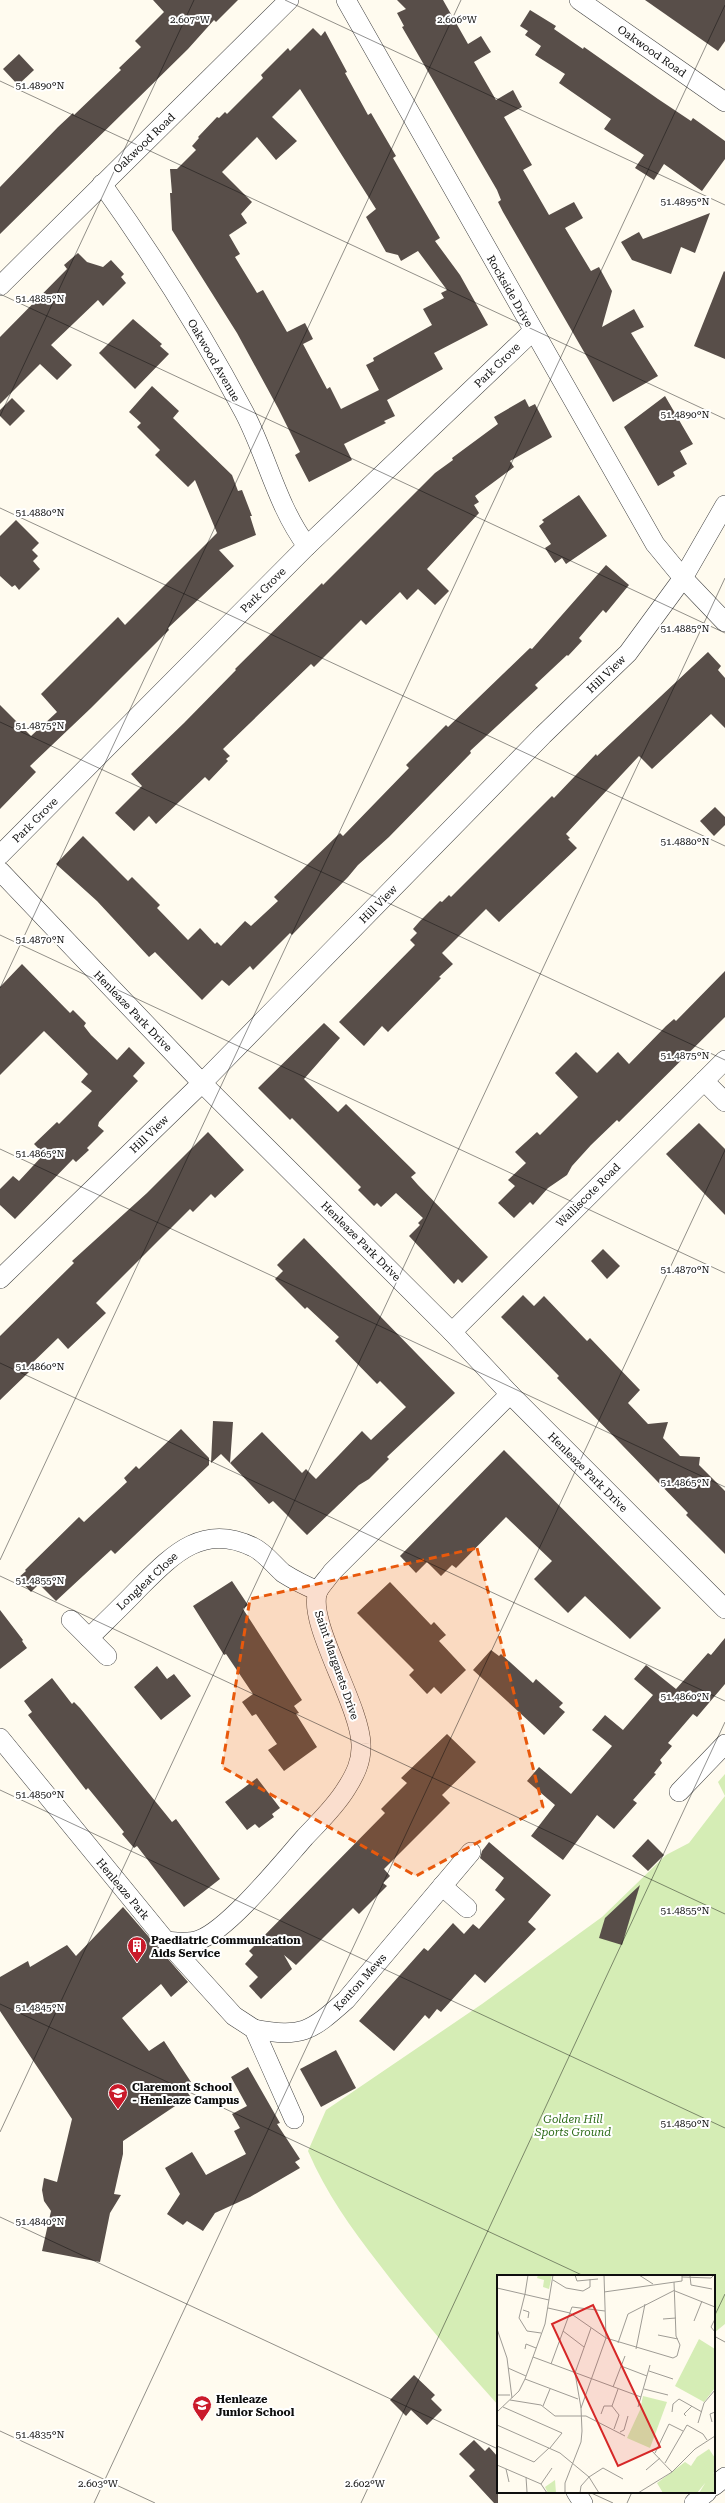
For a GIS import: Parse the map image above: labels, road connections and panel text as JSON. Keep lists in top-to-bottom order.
{
  "streets": {
    "street": [
      "Oakwood Road",
      "Rockside Drive",
      "Oakwood Avenue",
      "Park Grove",
      "Hill View",
      "Henleaze Park Drive",
      "Walliscote Road",
      "Longleat Close",
      "Saint Margarets Drive",
      "Henleaze Park",
      "Kenton Mews"
    ]
  },
  "crossings": [
    ["Oakwood Road", "Oakwood Avenue"],
    ["Rockside Drive", "Park Grove"],
    ["Rockside Drive", "Hill View"],
    ["Oakwood Avenue", "Park Grove"],
    ["Hill View", "Henleaze Park Drive"],
    ["Henleaze Park Drive", "Walliscote Road"],
    ["Longleat Close", "Saint Margarets Drive"],
    ["Saint Margarets Drive", "Henleaze Park"],
    ["Henleaze Park", "Kenton Mews"]
  ],
  "parks": ["Golden Hill Sports Ground"],
  "places": {
    "building": ["Paediatric Communication Aids Service"],
    "school or university": ["Claremont School - Henleaze Campus", "Henleaze Junior School"]
  },
  "coordinates": [
    "2.607°W",
    "2.606°W",
    "51.4890°N",
    "51.4895°N",
    "51.4885°N",
    "51.4880°N",
    "51.4875°N",
    "51.4870°N",
    "51.4865°N",
    "51.4860°N",
    "51.4855°N",
    "51.4850°N",
    "51.4845°N",
    "51.4840°N",
    "51.4835°N",
    "2.603°W",
    "2.602°W"
  ]
}
